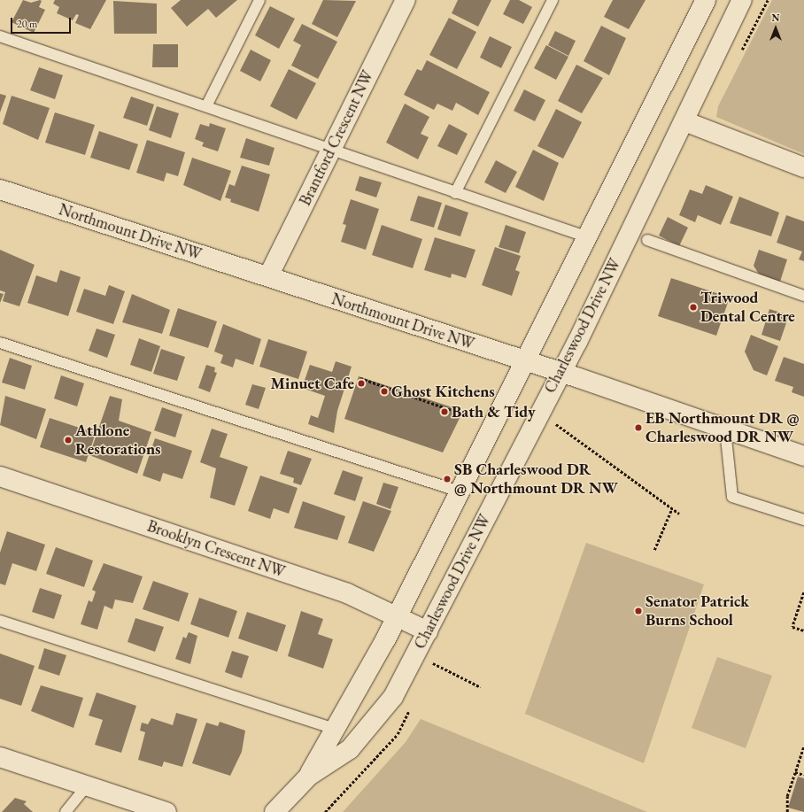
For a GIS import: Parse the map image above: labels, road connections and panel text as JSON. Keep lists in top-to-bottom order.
{
  "streets": {
    "street": [
      "Brantford Crescent NW",
      "Northmount Drive NW",
      "Charleswood Drive NW",
      "Brooklyn Crescent NW"
    ]
  },
  "crossings": [
    ["Brantford Crescent NW", "Northmount Drive NW"],
    ["Northmount Drive NW", "Charleswood Drive NW"],
    ["Charleswood Drive NW", "Brooklyn Crescent NW"]
  ],
  "places": [
    "Triwood Dental Centre",
    "Minuet Cafe",
    "Ghost Kitchens",
    "Bath & Tidy",
    "EB Northmount DR @ Charleswood DR NW",
    "Athlone Restorations",
    "SB Charleswood DR @ Northmount DR NW",
    "Senator Patrick Burns School"
  ],
  "scale_bar": "20 m",
  "north": "top"
}
